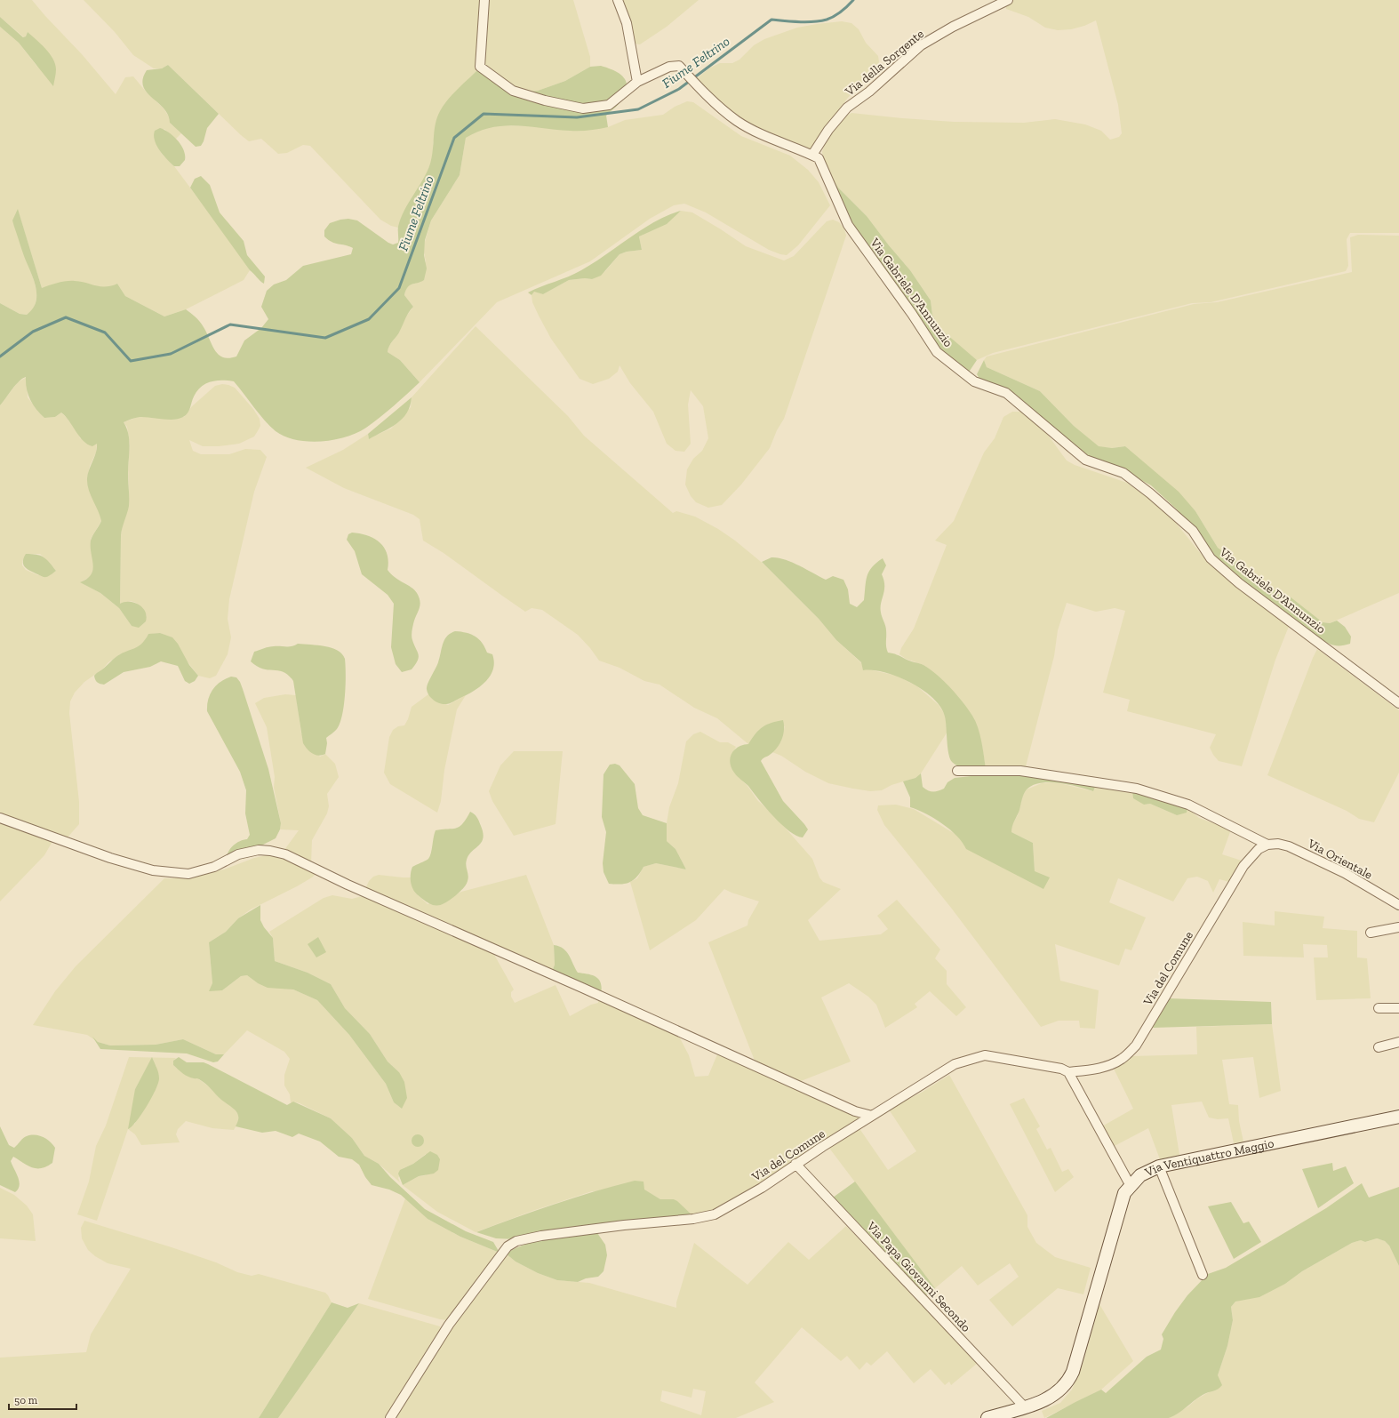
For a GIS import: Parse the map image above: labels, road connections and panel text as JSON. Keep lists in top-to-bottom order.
{
  "streets": {
    "street": [
      "Via della Sorgente",
      "Via Gabriele D'Annunzio",
      "Via Orientale",
      "Via del Comune",
      "Via Ventiquattro Maggio",
      "Via Papa Giovanni Secondo"
    ]
  },
  "crossings": [
    ["Via della Sorgente", "Via Gabriele D'Annunzio"],
    ["Via Orientale", "Via del Comune"],
    ["Via del Comune", "Via Papa Giovanni Secondo"],
    ["Via Ventiquattro Maggio", "Via Papa Giovanni Secondo"]
  ],
  "water": ["Fiume Feltrino"],
  "scale_bar": "50 m"
}
